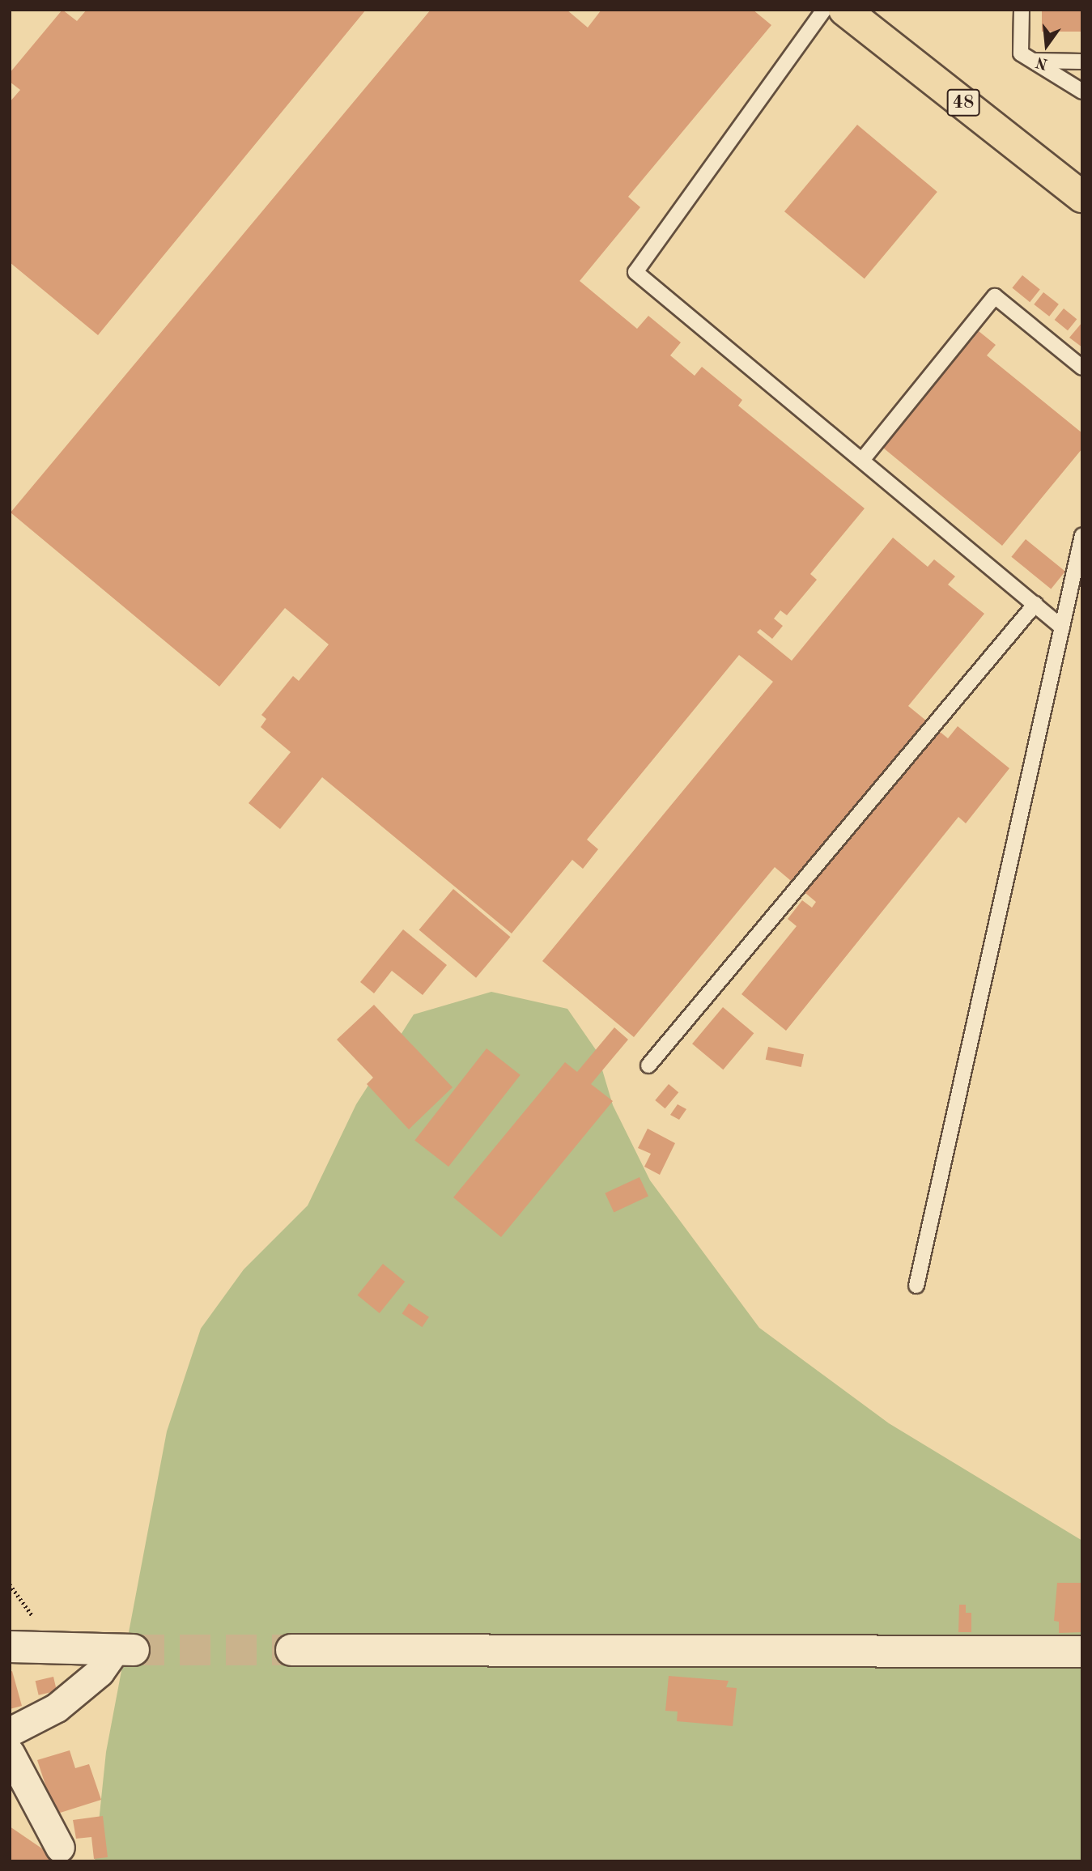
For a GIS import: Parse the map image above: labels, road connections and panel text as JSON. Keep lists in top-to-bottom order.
{
  "streets": {
    "main road": ["48"]
  },
  "north": "bottom"
}
